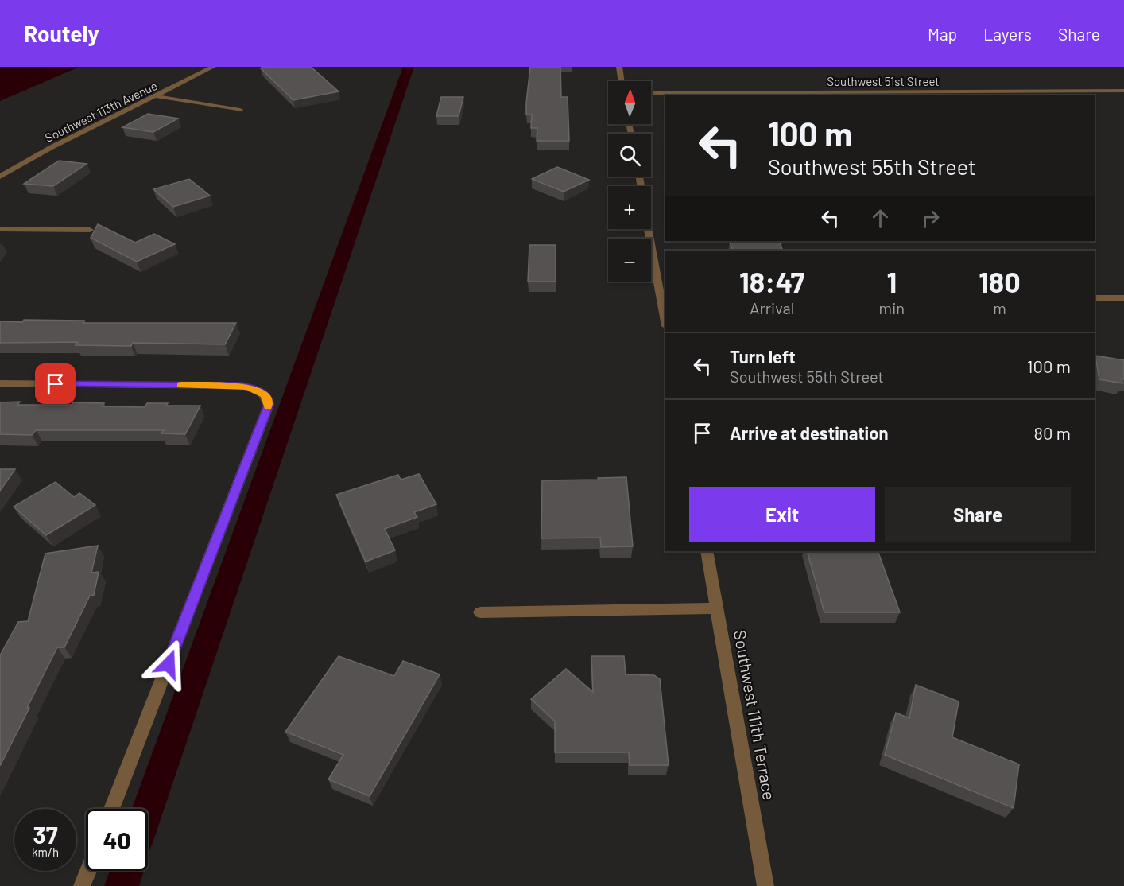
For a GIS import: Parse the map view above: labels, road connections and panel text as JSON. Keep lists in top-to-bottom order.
{
  "streets": {
    "street": ["Southwest 51st Street", "Southwest 113th Avenue", "Southwest 111th Terrace"]
  },
  "north": "top",
  "page": {
    "header": "Routely",
    "nav": ["Map", "Layers", "Share"],
    "map_buttons": ["+", "−"],
    "turn": ["100 m", "Southwest 55th Street"],
    "eta": [
      "18:47",
      "Arrival",
      "1",
      "min",
      "180",
      "m"
    ],
    "list": [
      {
        "name": "Turn left",
        "note": "Southwest 55th Street",
        "value": "100 m"
      },
      {
        "name": "Arrive at destination",
        "value": "80 m"
      }
    ],
    "buttons": ["Exit", "Share"],
    "speed": "37 km/h",
    "limit": "40"
  }
}
